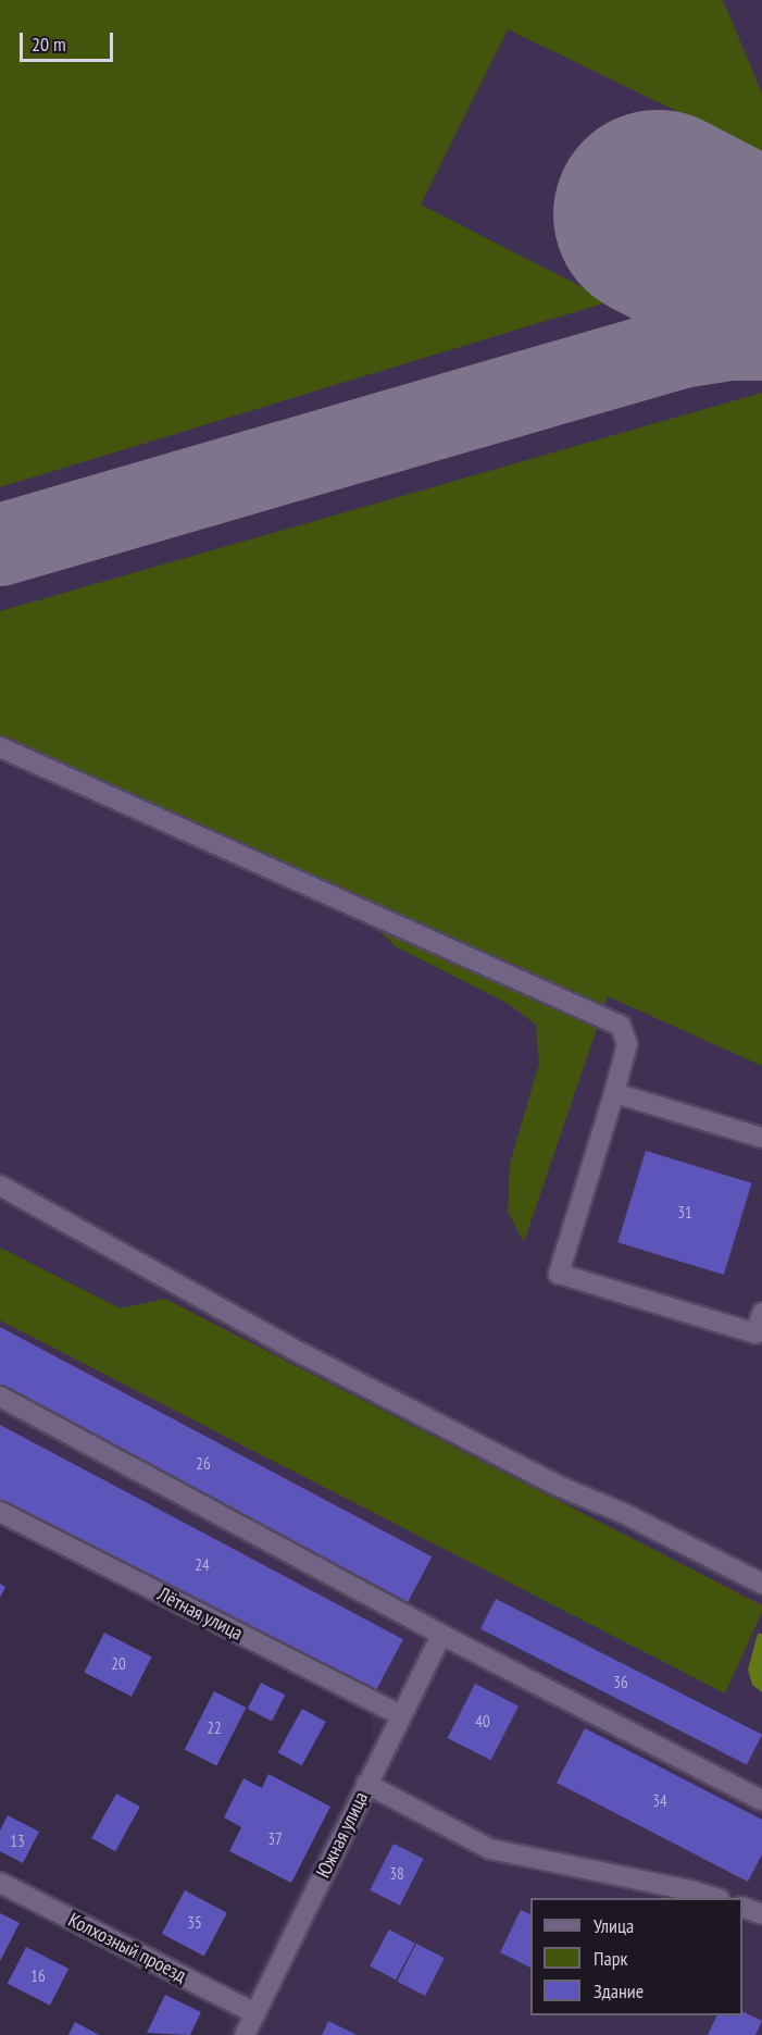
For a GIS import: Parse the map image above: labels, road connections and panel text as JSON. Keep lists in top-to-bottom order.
{
  "streets": {
    "street": ["Лётная улица", "Южная улица", "Колхозный проезд"]
  },
  "crossings": [
    ["Лётная улица", "Южная улица"],
    ["Южная улица", "Колхозный проезд"]
  ],
  "house_numbers": [
    "31",
    "26",
    "24",
    "20",
    "36",
    "40",
    "22",
    "34",
    "37",
    "13",
    "38",
    "35",
    "16"
  ],
  "legend": ["Улица", "Парк", "Здание"],
  "scale_bar": "20 m"
}
